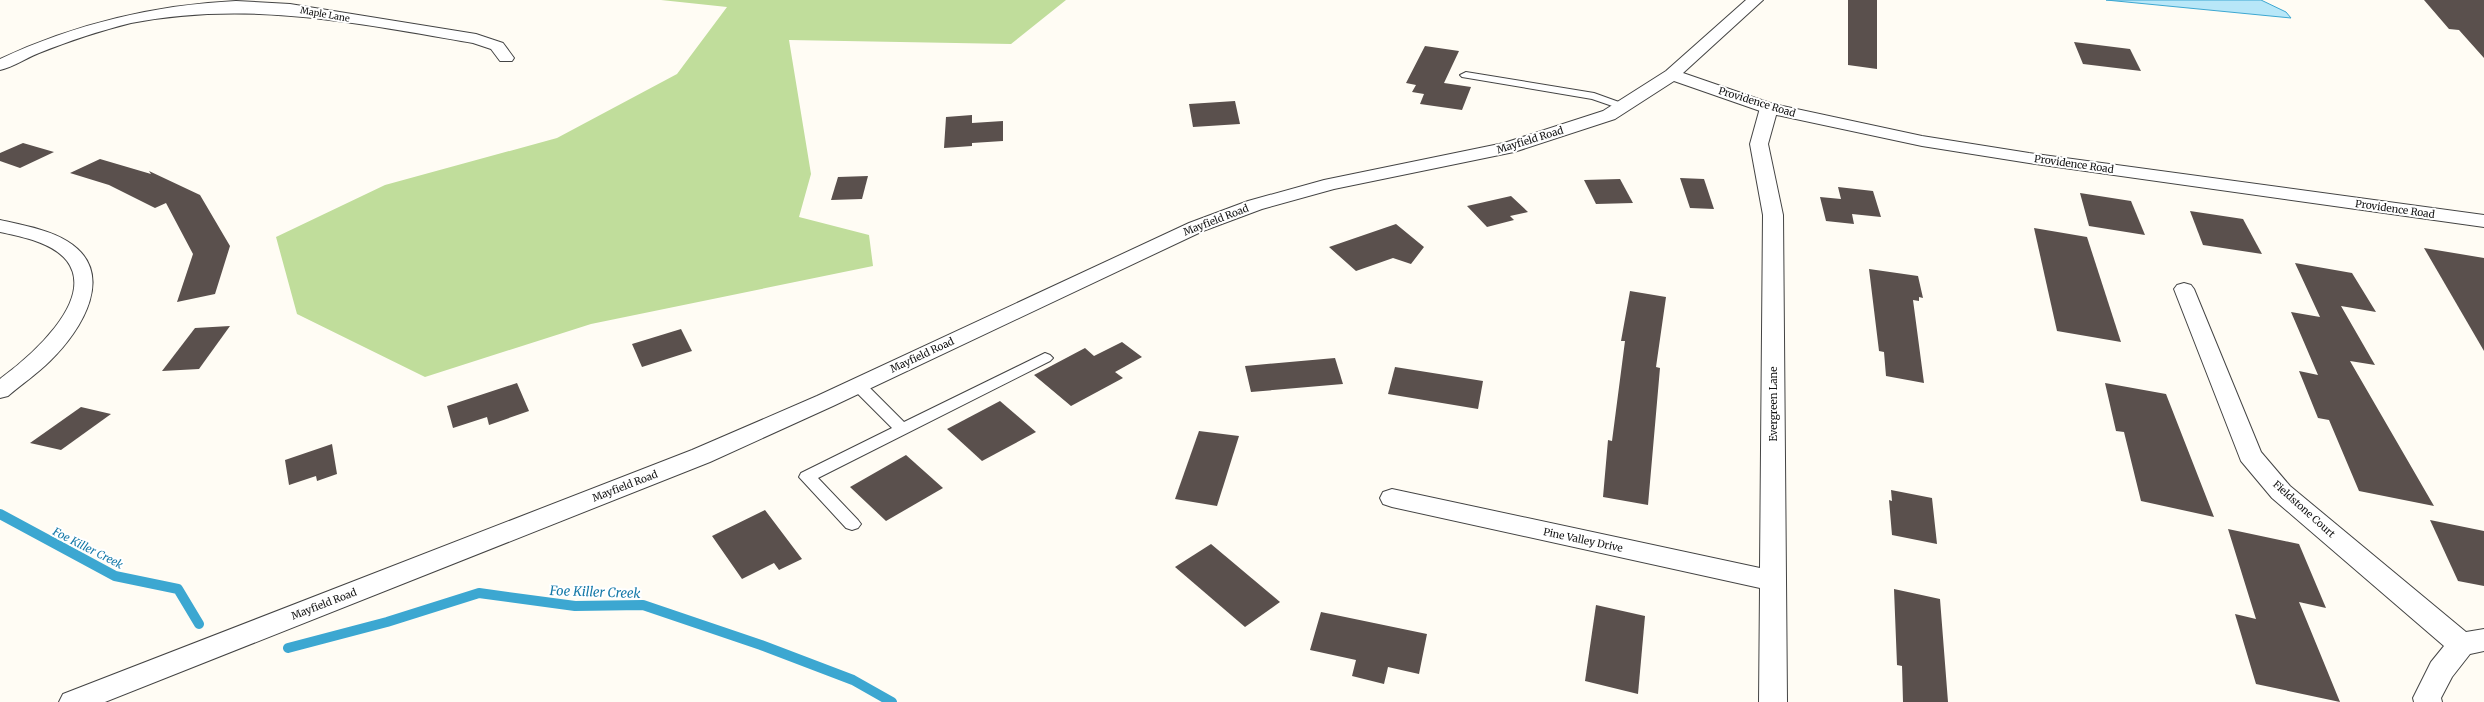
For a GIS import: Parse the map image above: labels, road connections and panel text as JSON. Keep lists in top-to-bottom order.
{
  "streets": {
    "street": [
      "Maple Lane",
      "Providence Road",
      "Mayfield Road",
      "Evergreen Lane",
      "Fieldstone Court",
      "Pine Valley Drive"
    ]
  },
  "crossings": [
    ["Providence Road", "Mayfield Road"],
    ["Providence Road", "Evergreen Lane"],
    ["Evergreen Lane", "Pine Valley Drive"]
  ],
  "water": ["Foe Killer Creek"]
}
